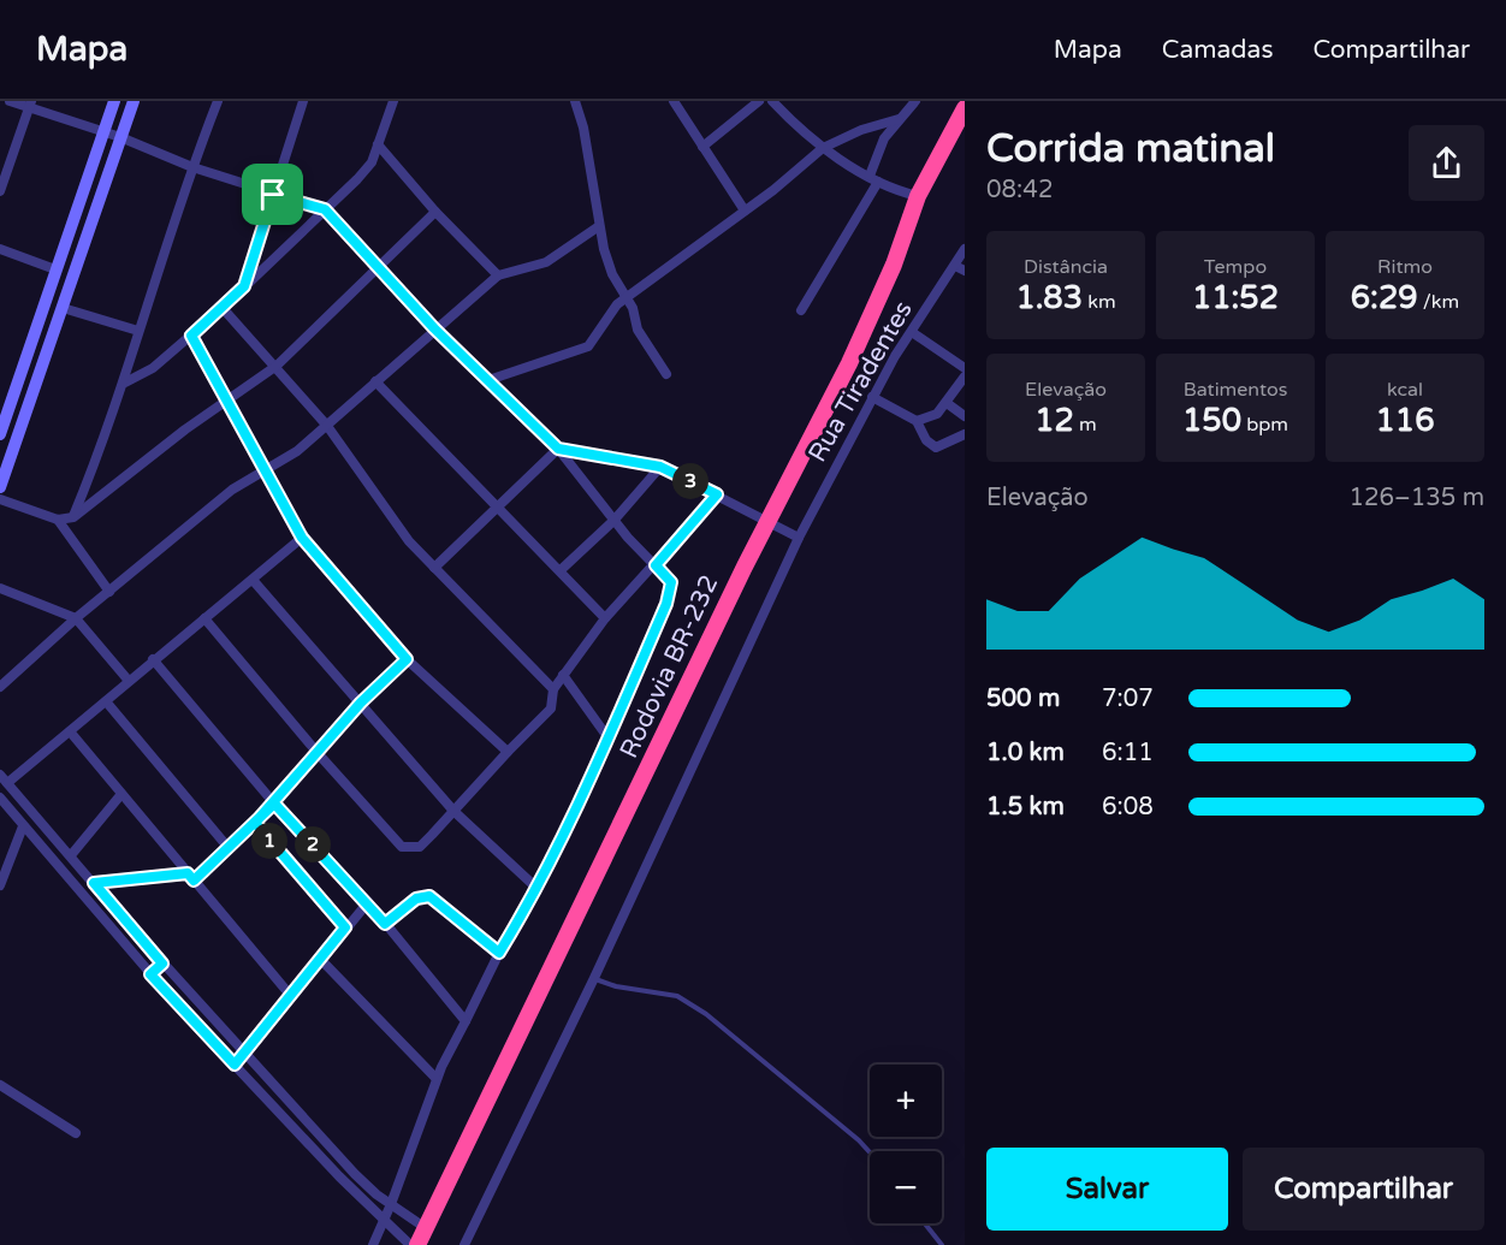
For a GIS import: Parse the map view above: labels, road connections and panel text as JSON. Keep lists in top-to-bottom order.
{
  "streets": {
    "highway": ["Rodovia BR-232"],
    "street": ["Rua Tiradentes"]
  },
  "page": {
    "header": "Mapa",
    "nav": ["Mapa", "Camadas", "Compartilhar"],
    "heading": ["Corrida matinal", "08:42"],
    "stats": [
      ["Distância", "1.83 km"],
      ["Tempo", "11:52"],
      ["Ritmo", "6:29 /km"],
      ["Elevação", "12 m"],
      ["Batimentos", "150 bpm"],
      ["kcal", "116"]
    ],
    "pins": ["3", "1", "2"],
    "chart": ["Elevação", "126–135 m"],
    "list": [
      {
        "name": "500 m",
        "note": "7:07"
      },
      {
        "name": "1.0 km",
        "note": "6:11"
      },
      {
        "name": "1.5 km",
        "note": "6:08"
      }
    ],
    "map_buttons": ["+", "−"],
    "buttons": ["Salvar", "Compartilhar"]
  }
}
